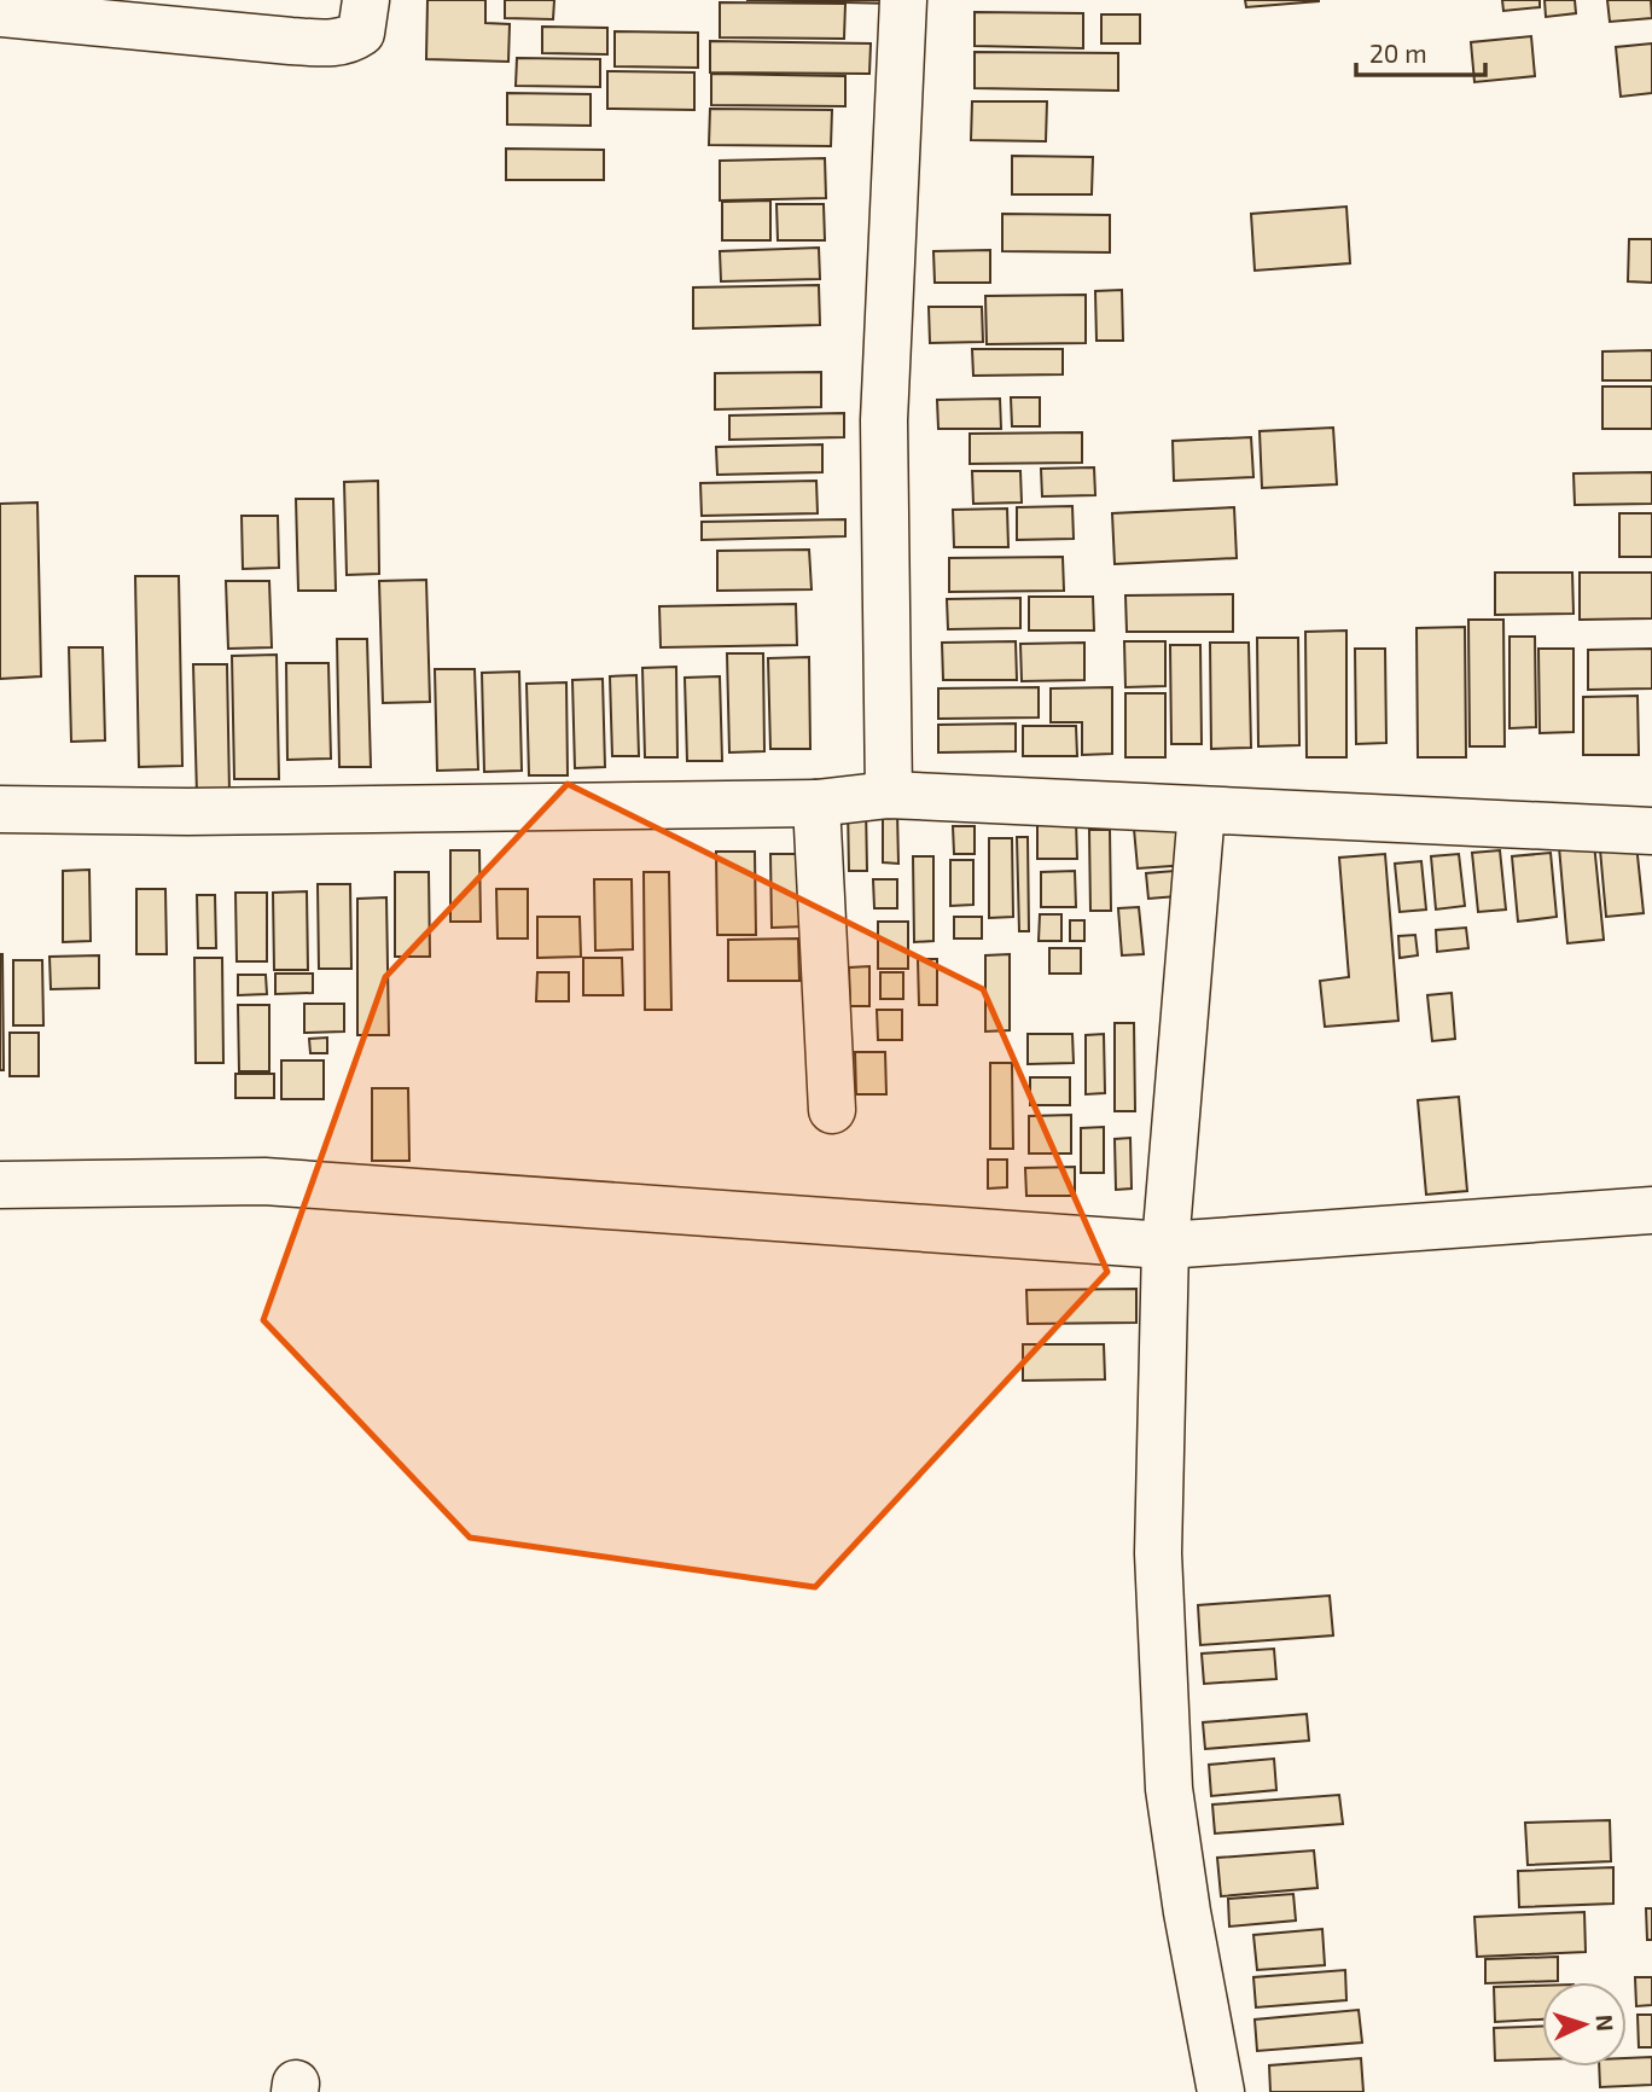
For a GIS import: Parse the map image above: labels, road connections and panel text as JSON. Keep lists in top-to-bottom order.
{
  "scale_bar": "20 m",
  "north": "right"
}
